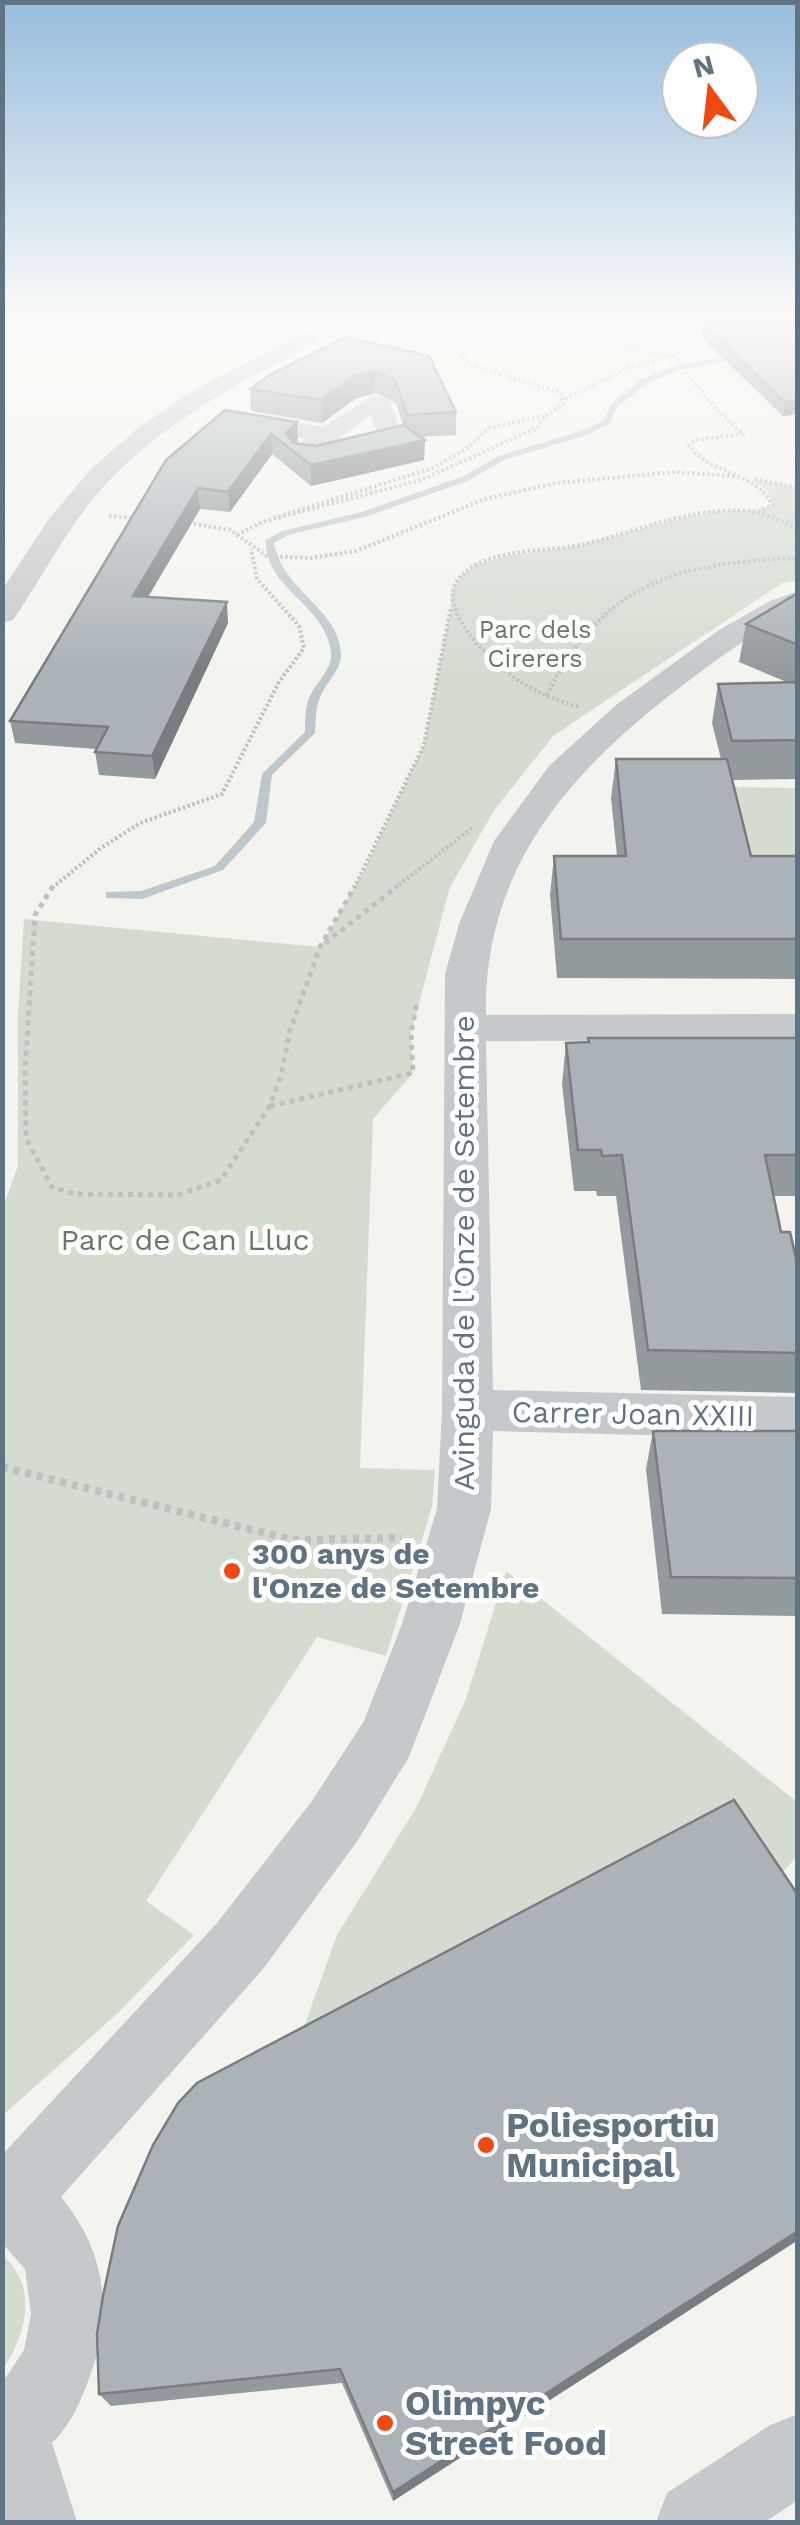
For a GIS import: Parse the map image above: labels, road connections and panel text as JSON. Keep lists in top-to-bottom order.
{
  "streets": {
    "street": ["Avinguda de l'Onze de Setembre", "Carrer Joan XXIII"]
  },
  "crossings": [
    ["Avinguda de l'Onze de Setembre", "Carrer Joan XXIII"]
  ],
  "parks": ["Parc dels Cirerers", "Parc de Can Lluc"],
  "places": ["300 anys de l'Onze de Setembre", "Poliesportiu Municipal", "Olimpyc Street Food"],
  "north": "top"
}
